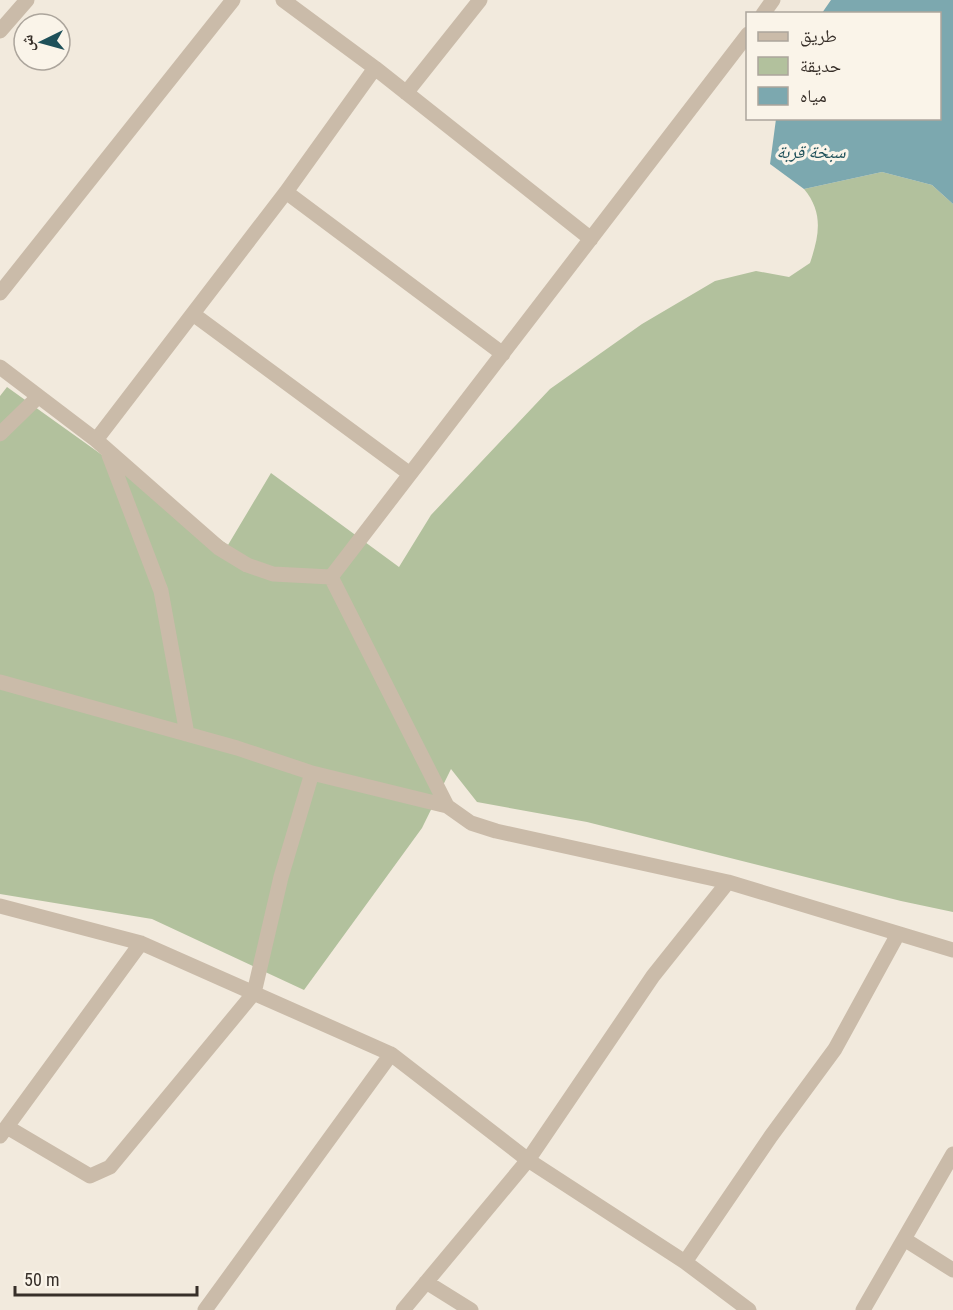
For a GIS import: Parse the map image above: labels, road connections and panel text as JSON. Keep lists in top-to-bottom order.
{
  "water": ["سبخة قربة"],
  "legend": ["طريق", "حديقة", "مياه"],
  "scale_bar": "50 m",
  "north": "left"
}
